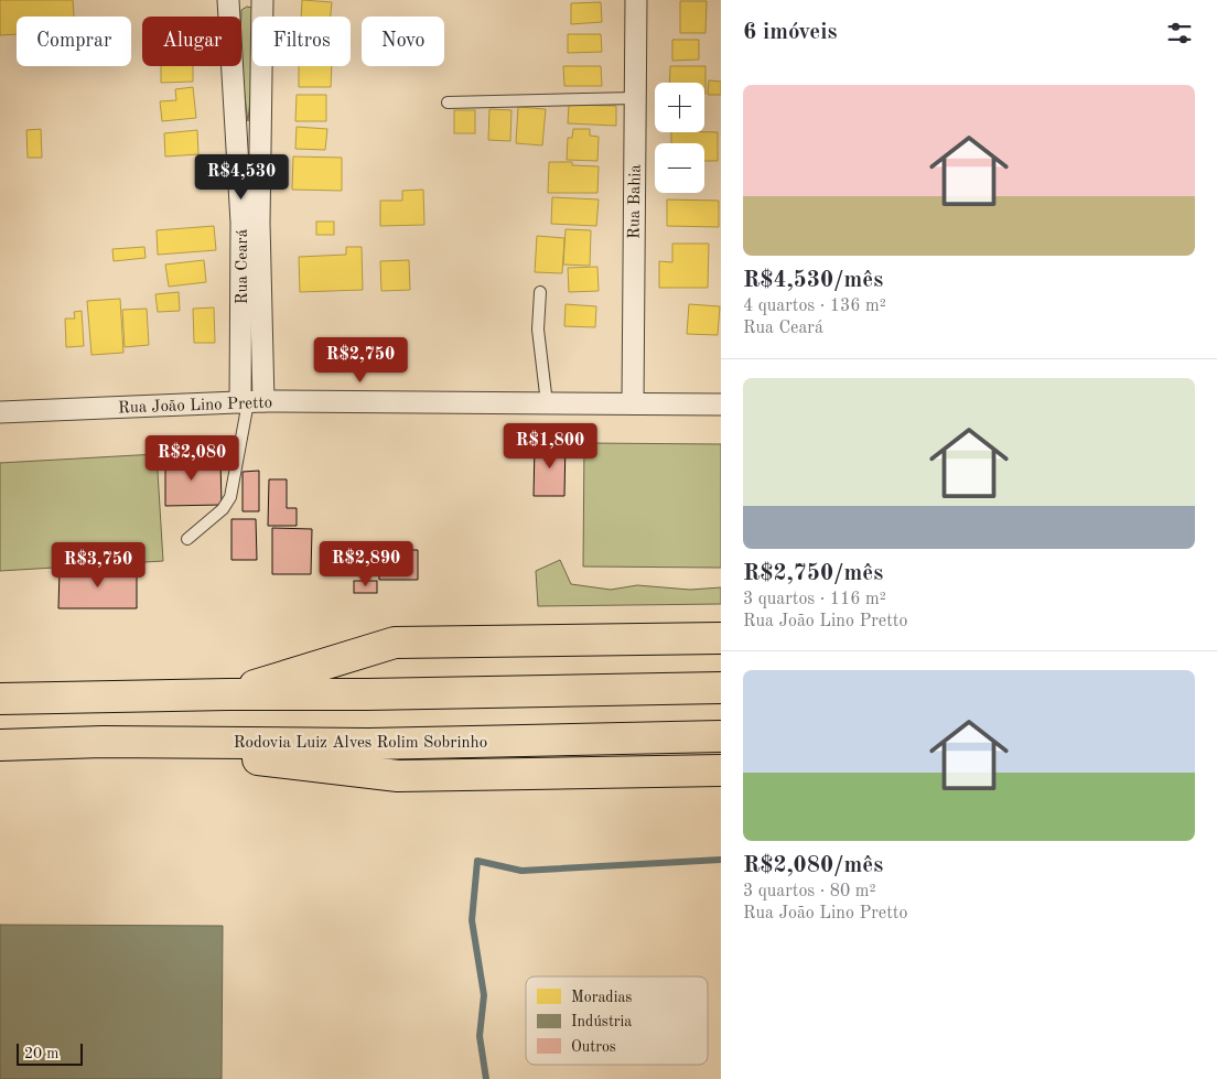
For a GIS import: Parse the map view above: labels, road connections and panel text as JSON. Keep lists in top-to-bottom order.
{
  "streets": {
    "highway": ["Rodovia Luiz Alves Rolim Sobrinho"],
    "street": ["Rua Bahia", "Rua Ceará", "Rua João Lino Pretto"]
  },
  "crossings": [
    ["Rua Bahia", "Rua João Lino Pretto"],
    ["Rua Ceará", "Rua João Lino Pretto"]
  ],
  "legend": ["Moradias", "Indústria", "Outros"],
  "scale_bar": "20 m",
  "page": {
    "heading": "6 imóveis",
    "chip": [
      "Comprar",
      "Alugar",
      "Filtros",
      "Novo"
    ],
    "list": [
      {
        "name": "R$4,530/mês",
        "note": "4 quartos · 136 m² · Rua Ceará"
      },
      {
        "name": "R$2,750/mês",
        "note": "3 quartos · 116 m² · Rua João Lino Pretto"
      },
      {
        "name": "R$2,080/mês",
        "note": "3 quartos · 80 m² · Rua João Lino Pretto"
      }
    ],
    "map_buttons": ["+", "−"],
    "price": [
      "R$4,530",
      "R$2,750",
      "R$1,800",
      "R$2,080",
      "R$2,890",
      "R$3,750"
    ],
    "scale": "20 m"
  }
}
